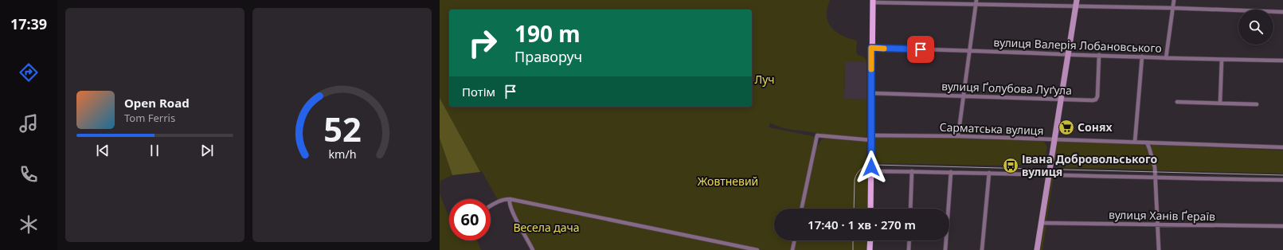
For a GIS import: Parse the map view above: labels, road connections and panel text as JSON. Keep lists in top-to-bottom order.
{
  "streets": {
    "street": [
      "вулиця Валерія Лобановського",
      "вулиця Ґолубова Луґула",
      "Сарматська вулиця",
      "вулиця Ханів Ґераїв"
    ]
  },
  "crossings": [
    ["вулиця Валерія Лобановського", "вулиця Ґолубова Луґула"]
  ],
  "parks": ["Луч", "Жовтневий", "Весела дача"],
  "places": {
    "supermarket": ["Сонях"],
    "bus stop": ["Івана Добровольського вулиця"]
  },
  "page": {
    "tabs": "17:39",
    "turn": ["190 m", "Праворуч"],
    "then": "Потім",
    "song": ["Open Road", "Tom Ferris"],
    "limit": "60",
    "trip": "17:40 · 1 хв · 270 m",
    "gauge": ["52", "km/h"]
  }
}
